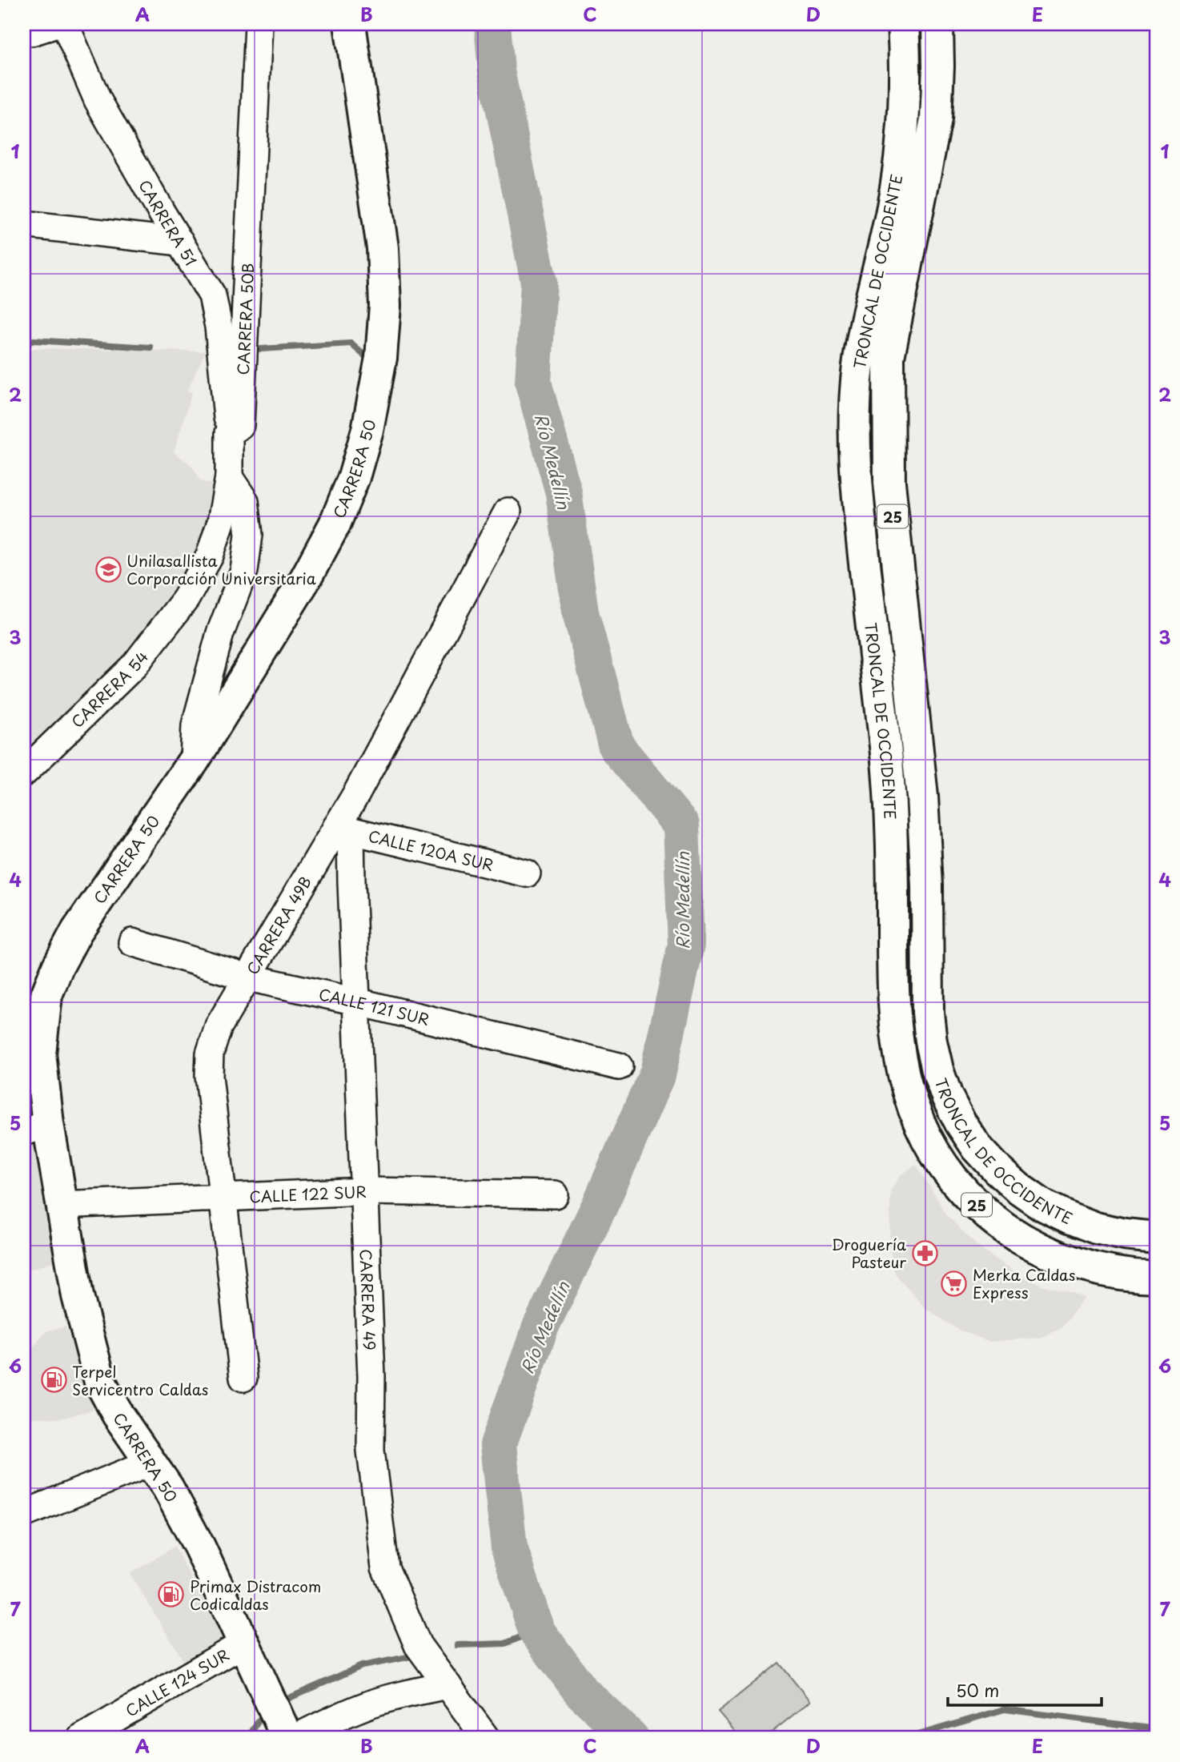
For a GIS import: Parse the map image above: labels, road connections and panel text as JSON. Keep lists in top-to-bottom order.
{
  "streets": {
    "main road": ["TRONCAL DE OCCIDENTE", "CARRERA 50", "25"],
    "street": [
      "CARRERA 51",
      "CARRERA 50B",
      "CARRERA 54",
      "CALLE 120A SUR",
      "CARRERA 49B",
      "CALLE 121 SUR",
      "CALLE 122 SUR",
      "CARRERA 49",
      "CALLE 124 SUR"
    ]
  },
  "crossings": [
    ["CARRERA 51", "CARRERA 50B"],
    ["CARRERA 50B", "CARRERA 54"],
    ["CARRERA 50", "CALLE 122 SUR"],
    ["CARRERA 50", "CALLE 124 SUR"],
    ["CALLE 120A SUR", "CARRERA 49B"],
    ["CALLE 120A SUR", "CARRERA 49"],
    ["CARRERA 49B", "CALLE 121 SUR"],
    ["CARRERA 49B", "CALLE 122 SUR"],
    ["CARRERA 49B", "CARRERA 49"],
    ["CALLE 121 SUR", "CARRERA 49"],
    ["CALLE 122 SUR", "CARRERA 49"]
  ],
  "water": ["Río Medellín"],
  "places": {
    "school or university": ["Unilasallista Corporación Universitaria"],
    "pharmacy": ["Droguería Pasteur"],
    "supermarket": ["Merka Caldas Express"],
    "fuel station": ["Terpel Servicentro Caldas", "Primax Distracom Codicaldas"]
  },
  "scale_bar": "50 m",
  "grid": {
    "columns": [
      "A",
      "B",
      "C",
      "D",
      "E"
    ],
    "rows": [
      "1",
      "2",
      "3",
      "4",
      "5",
      "6",
      "7"
    ]
  }
}
